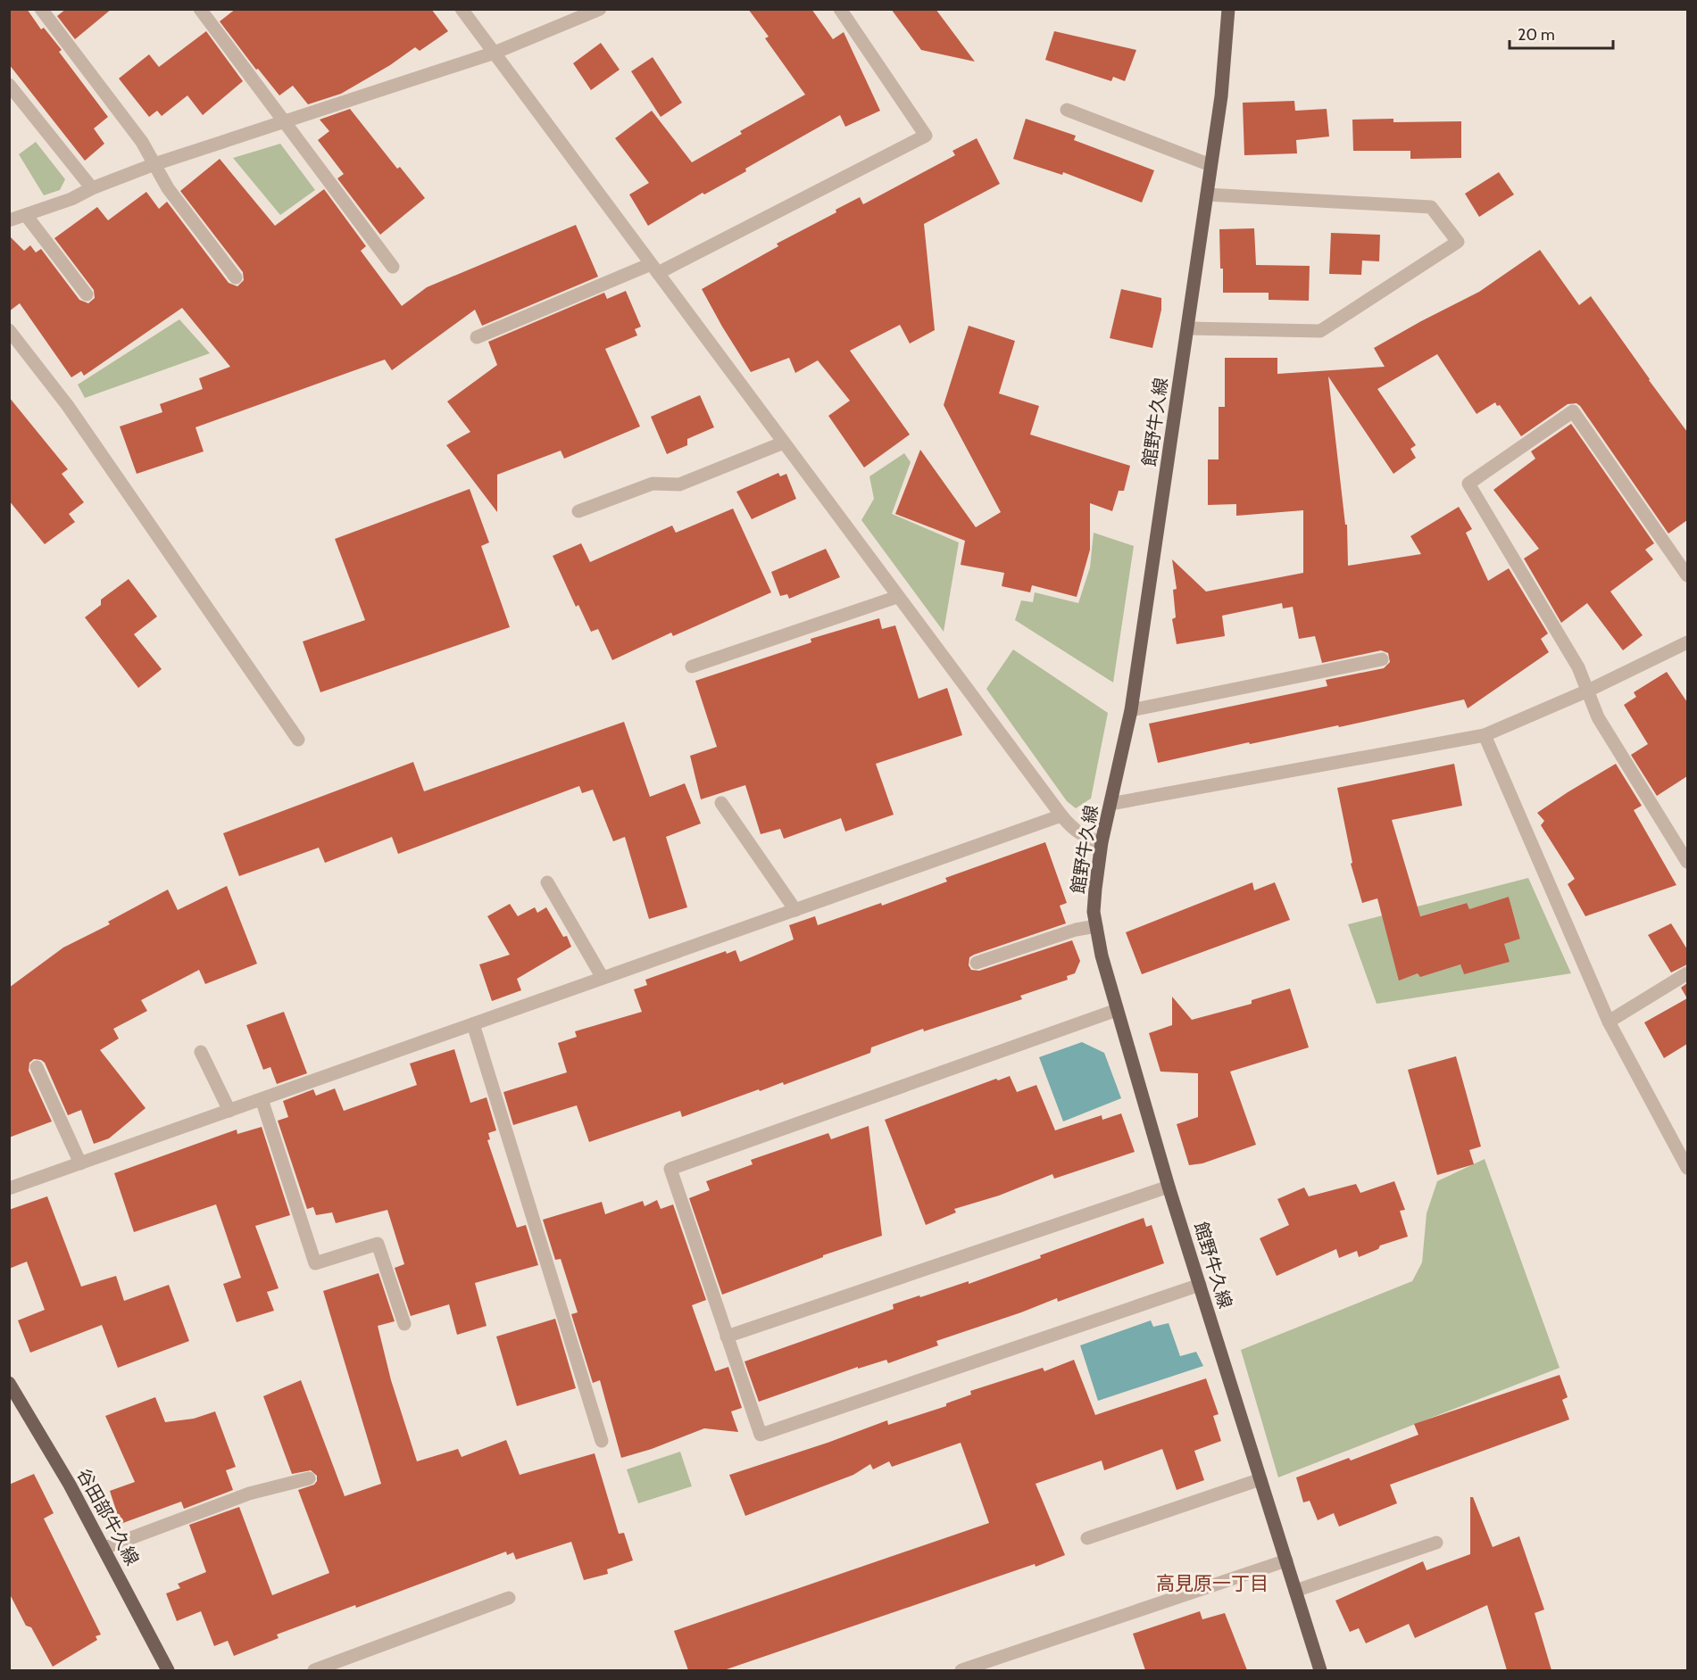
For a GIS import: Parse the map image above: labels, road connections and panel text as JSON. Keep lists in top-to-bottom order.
{
  "streets": {
    "main road": ["館野牛久線", "谷田部牛久線"]
  },
  "districts": ["高見原一丁目"],
  "scale_bar": "20 m"
}
